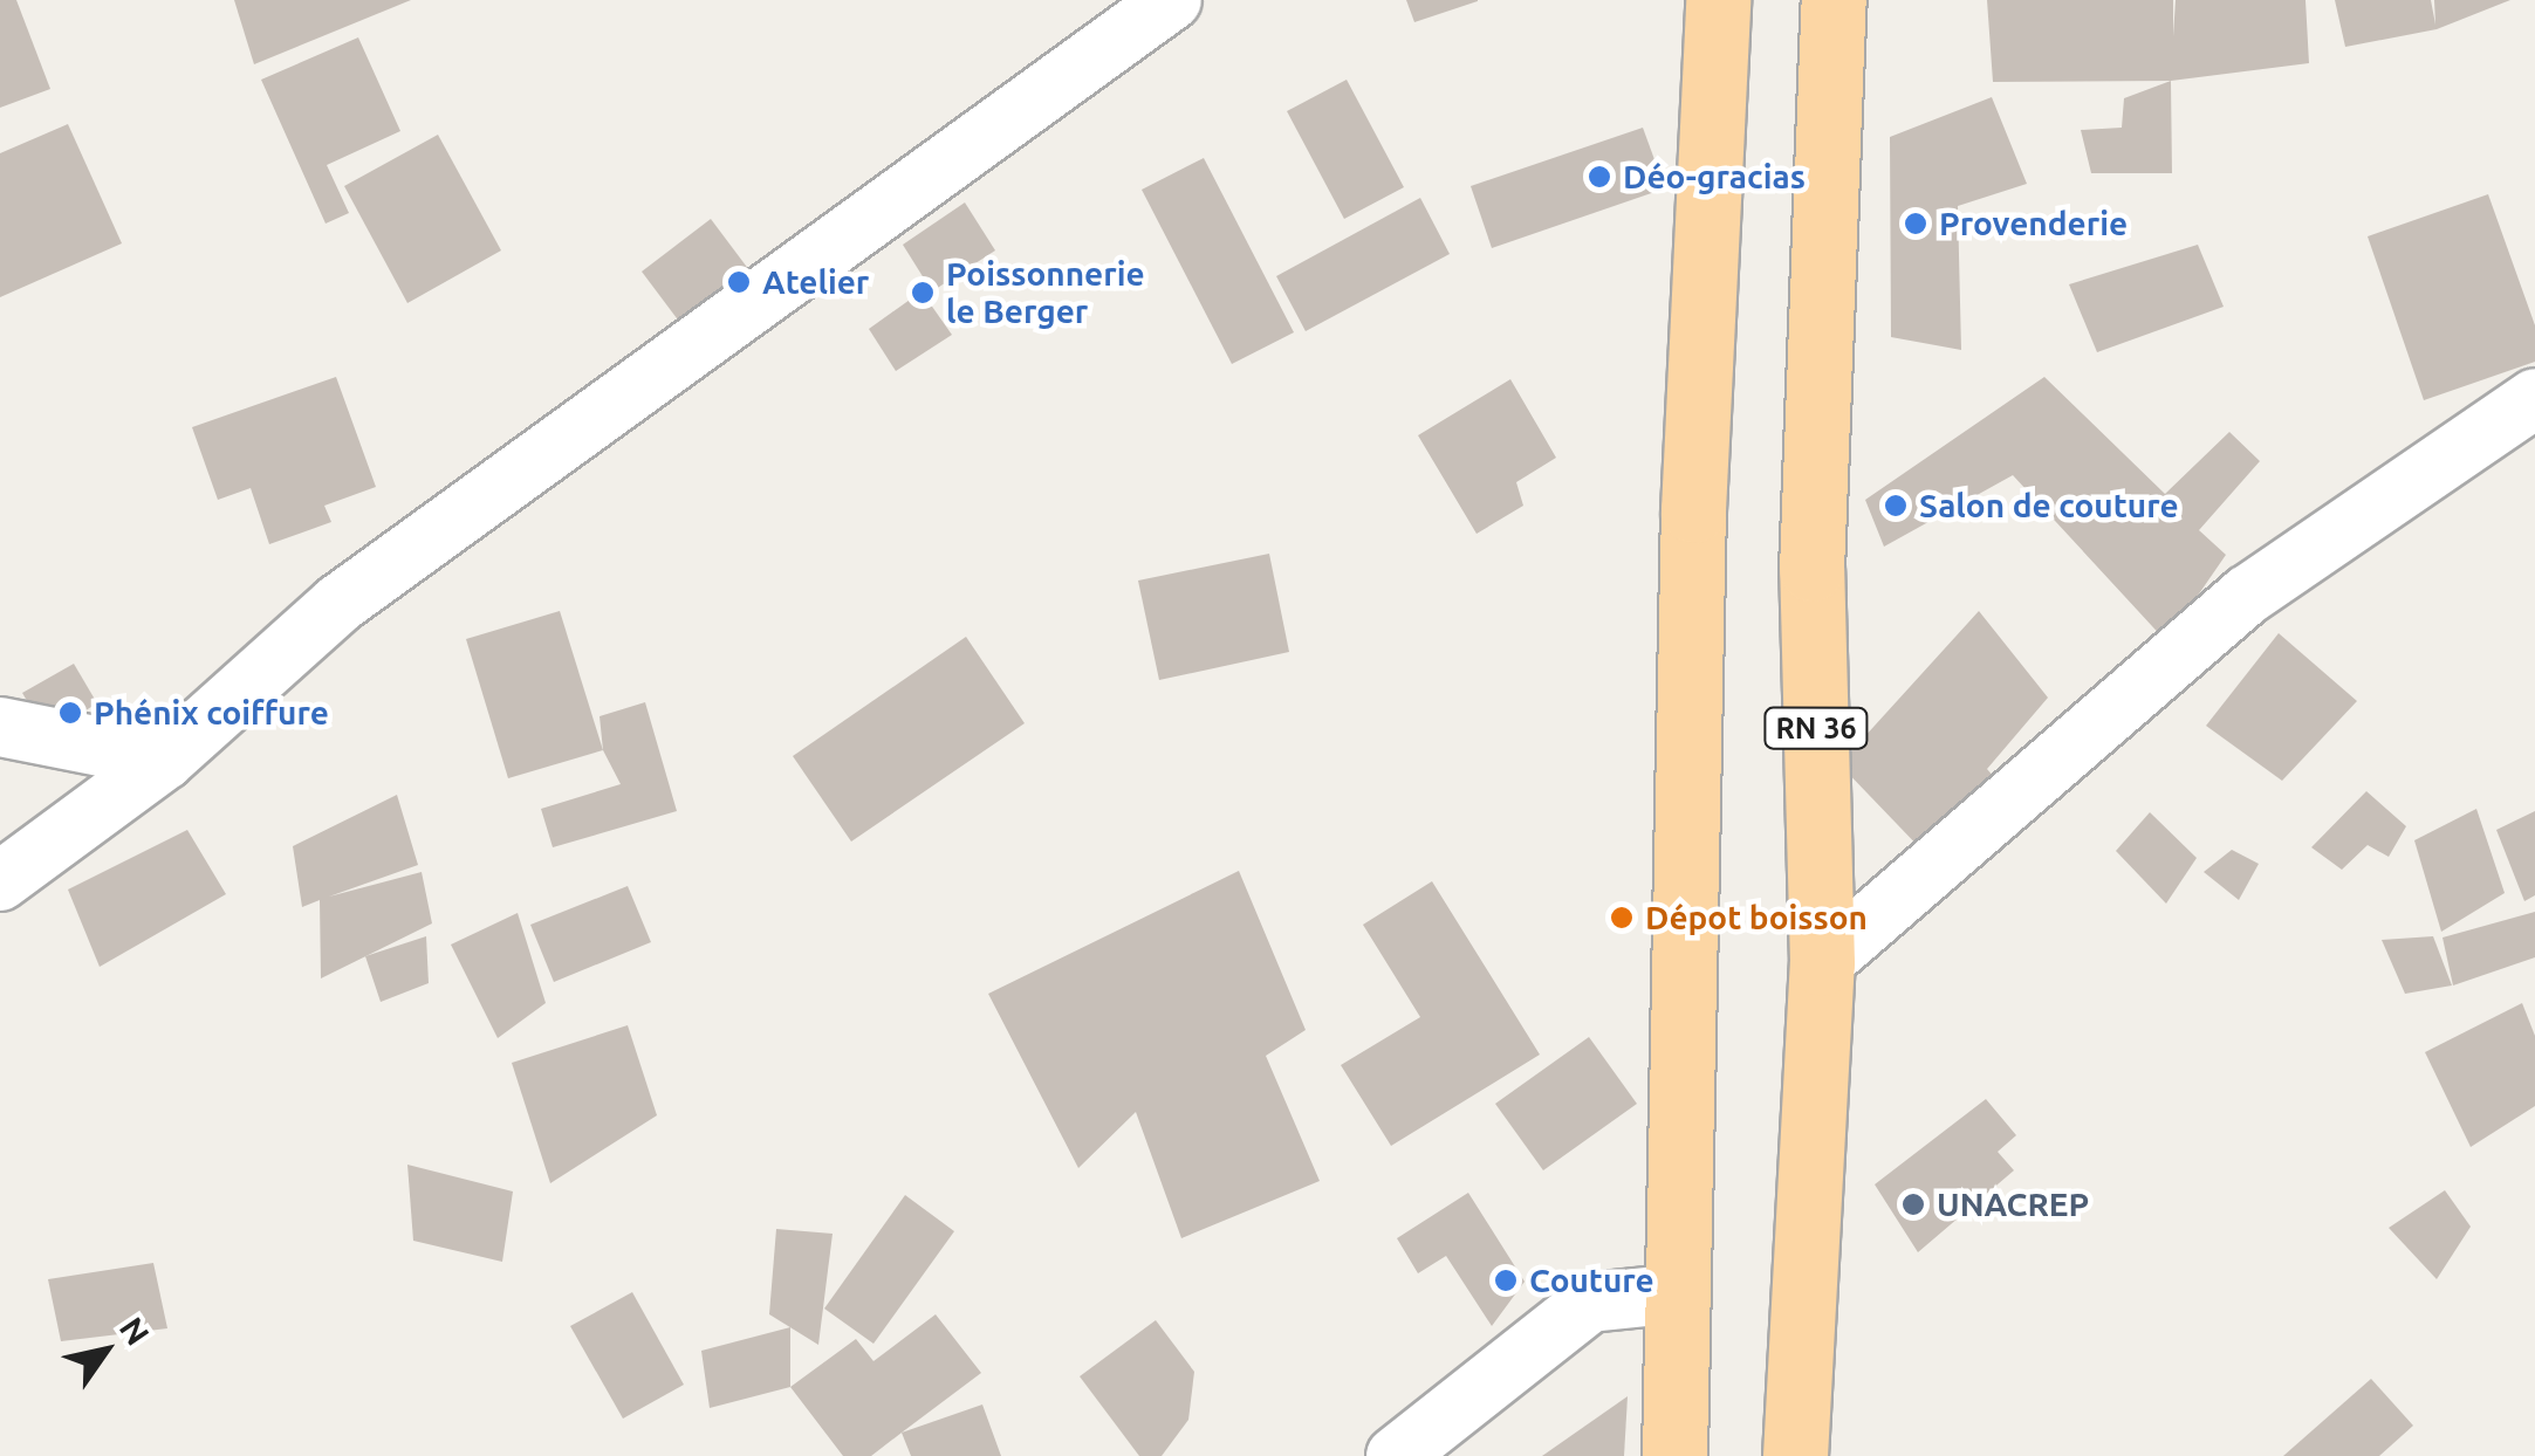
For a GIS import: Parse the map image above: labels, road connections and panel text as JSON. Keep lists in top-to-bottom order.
{
  "streets": {
    "main road": ["RN 36"]
  },
  "places": [
    "Déo-gracias",
    "Provenderie",
    "Atelier",
    "Poissonnerie le Berger",
    "Salon de couture",
    "Phénix coiffure",
    "Dépot boisson",
    "UNACREP",
    "Couture"
  ],
  "north": "top right"
}
